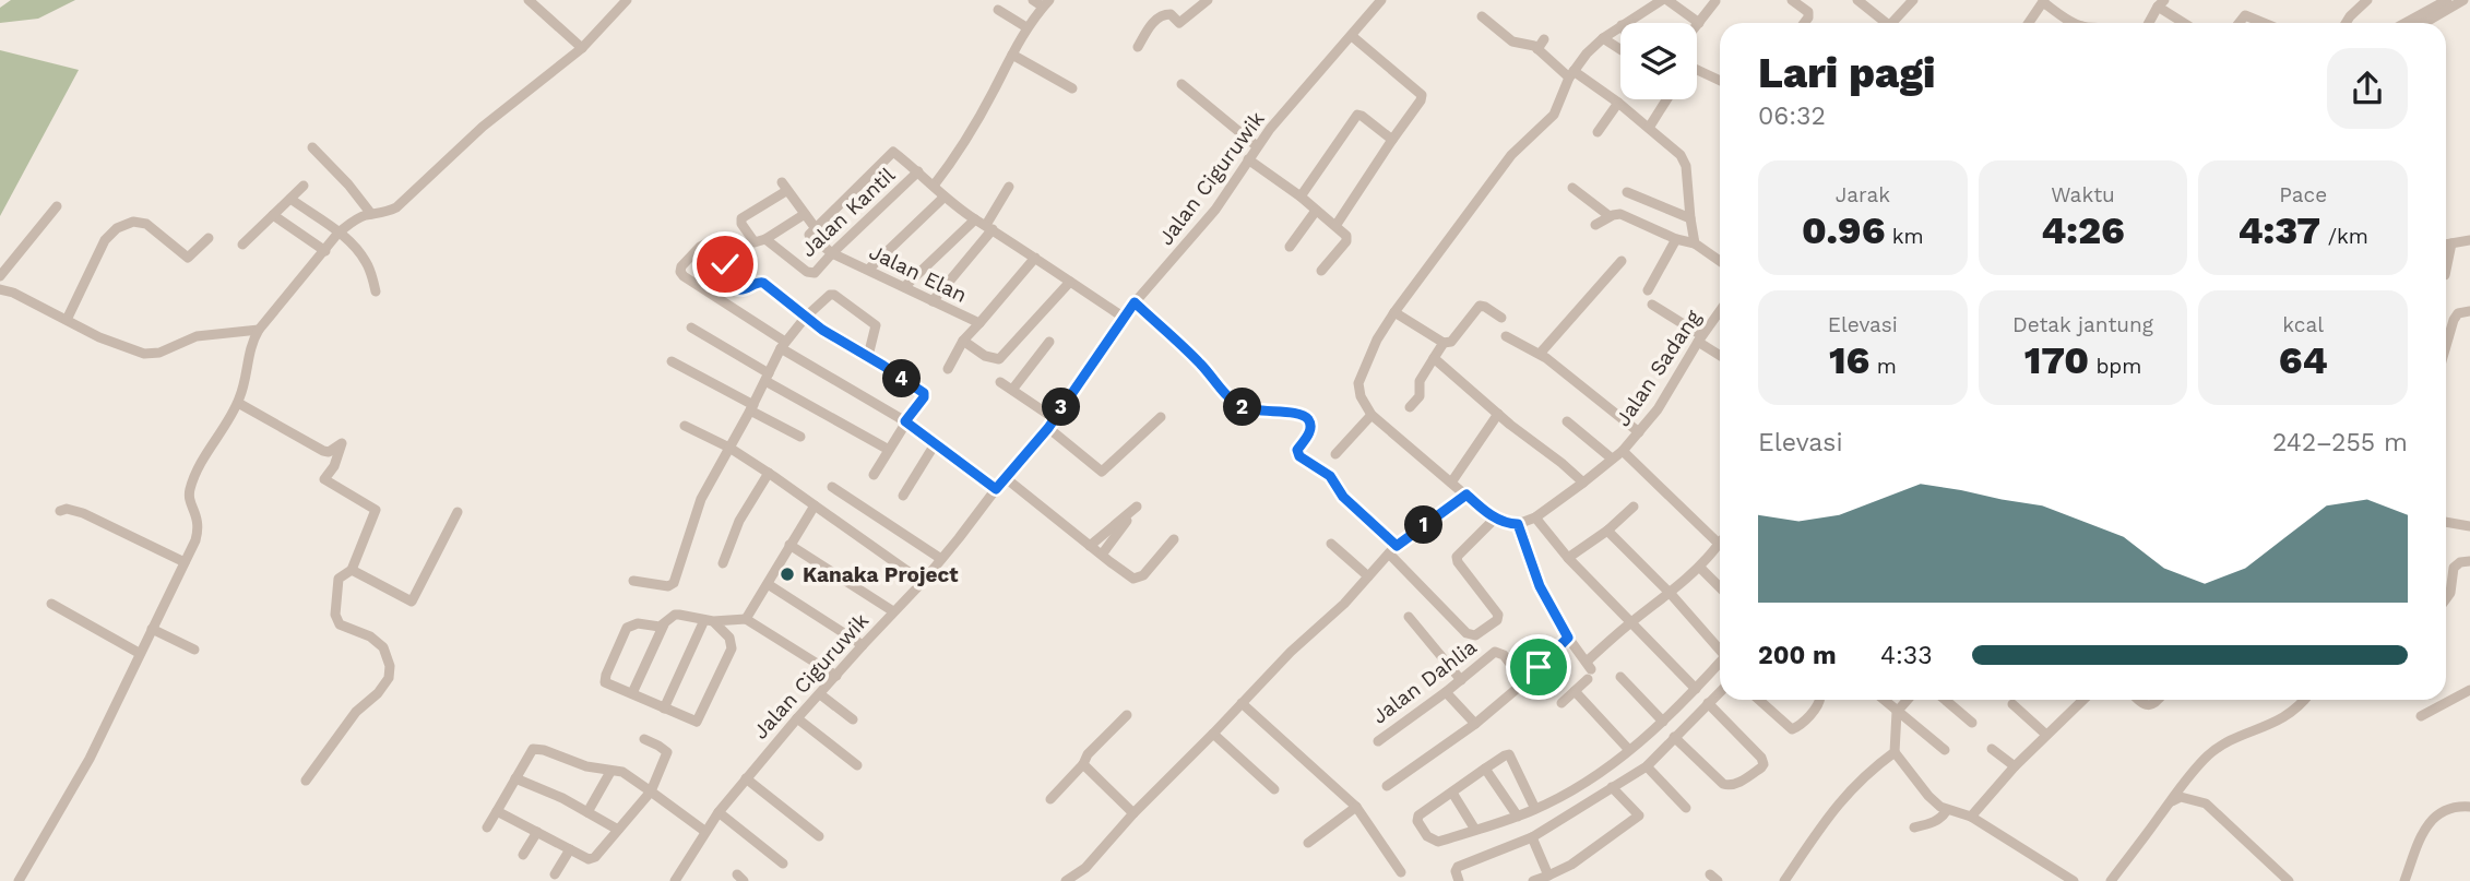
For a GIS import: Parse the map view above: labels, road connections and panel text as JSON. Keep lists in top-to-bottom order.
{
  "streets": {
    "street": [
      "Jalan Ciguruwik",
      "Jalan Kantil",
      "Jalan Elan",
      "Jalan Sadang",
      "Jalan Dahlia"
    ]
  },
  "crossings": [
    ["Jalan Kantil", "Jalan Elan"]
  ],
  "places": ["Kanaka Project"],
  "page": {
    "heading": ["Lari pagi", "06:32"],
    "stats": [
      ["Jarak", "0.96 km"],
      ["Waktu", "4:26"],
      ["Pace", "4:37 /km"],
      ["Elevasi", "16 m"],
      ["Detak jantung", "170 bpm"],
      ["kcal", "64"]
    ],
    "pins": [
      "4",
      "2",
      "3",
      "1"
    ],
    "chart": ["Elevasi", "242–255 m"],
    "list": [
      {
        "name": "200 m",
        "note": "4:33"
      }
    ]
  }
}
